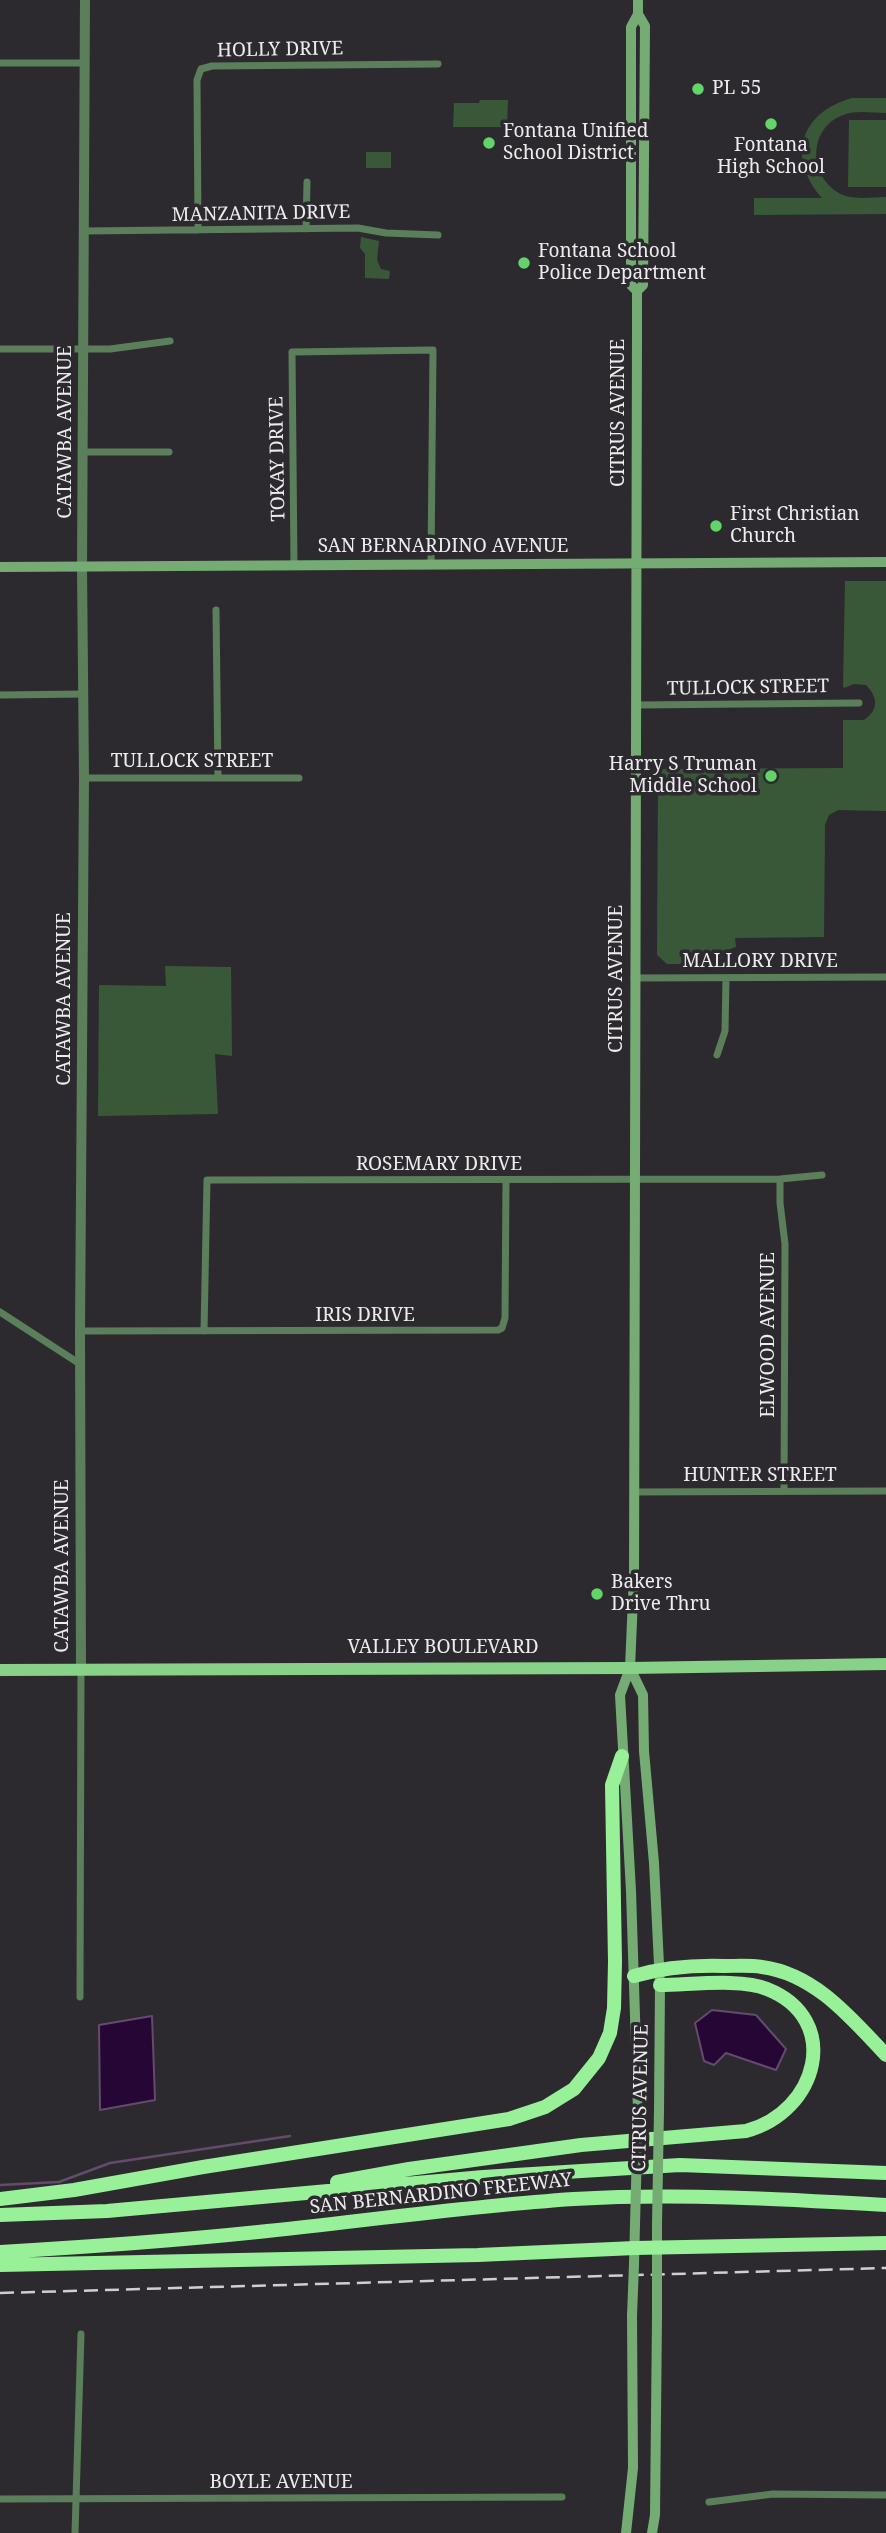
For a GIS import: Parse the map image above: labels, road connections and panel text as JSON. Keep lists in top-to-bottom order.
{
  "streets": {
    "highway": ["SAN BERNARDINO FREEWAY"],
    "main road": ["CITRUS AVENUE", "SAN BERNARDINO AVENUE", "VALLEY BOULEVARD"],
    "street": [
      "HOLLY DRIVE",
      "MANZANITA DRIVE",
      "CATAWBA AVENUE",
      "TOKAY DRIVE",
      "TULLOCK STREET",
      "MALLORY DRIVE",
      "ROSEMARY DRIVE",
      "IRIS DRIVE",
      "ELWOOD AVENUE",
      "HUNTER STREET",
      "BOYLE AVENUE"
    ]
  },
  "crossings": [
    ["HOLLY DRIVE", "MANZANITA DRIVE"],
    ["MANZANITA DRIVE", "CATAWBA AVENUE"],
    ["CITRUS AVENUE", "SAN BERNARDINO AVENUE"],
    ["CITRUS AVENUE", "TULLOCK STREET"],
    ["CITRUS AVENUE", "MALLORY DRIVE"],
    ["CITRUS AVENUE", "ROSEMARY DRIVE"],
    ["CITRUS AVENUE", "HUNTER STREET"],
    ["CITRUS AVENUE", "VALLEY BOULEVARD"],
    ["CATAWBA AVENUE", "SAN BERNARDINO AVENUE"],
    ["CATAWBA AVENUE", "TULLOCK STREET"],
    ["CATAWBA AVENUE", "IRIS DRIVE"],
    ["CATAWBA AVENUE", "VALLEY BOULEVARD"],
    ["TOKAY DRIVE", "SAN BERNARDINO AVENUE"],
    ["ROSEMARY DRIVE", "IRIS DRIVE"],
    ["ROSEMARY DRIVE", "ELWOOD AVENUE"],
    ["ELWOOD AVENUE", "HUNTER STREET"]
  ],
  "places": [
    "PL 55",
    "Fontana High School",
    "Fontana Unified School District",
    "Fontana School Police Department",
    "First Christian Church",
    "Harry S Truman Middle School",
    "Bakers Drive Thru"
  ]
}
